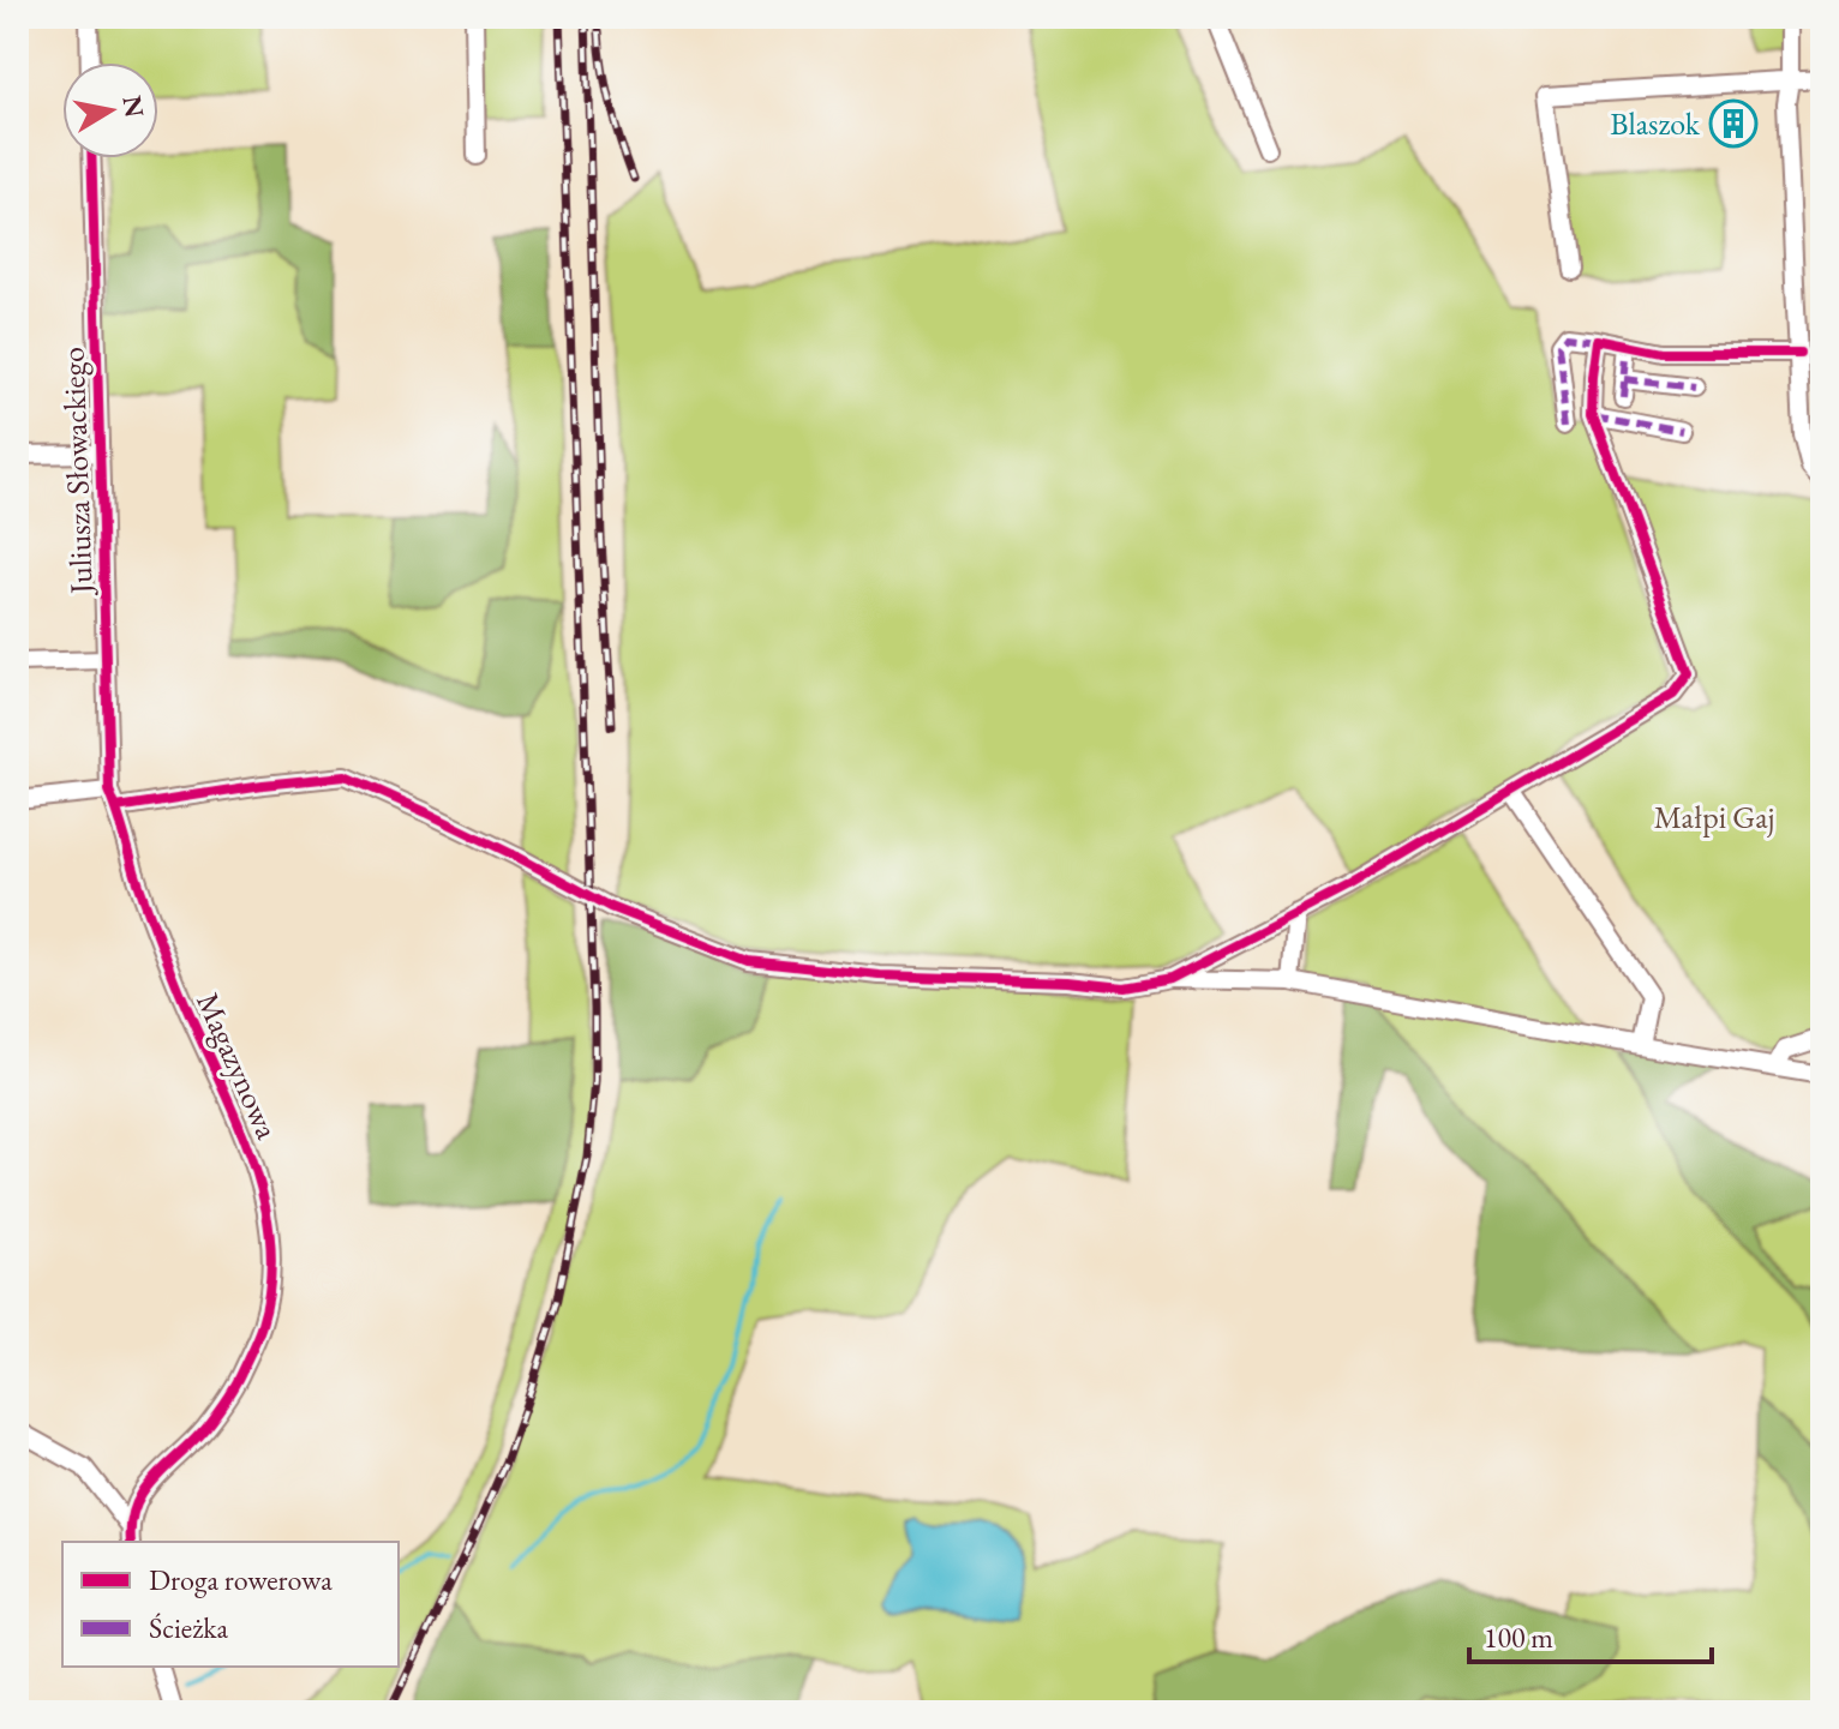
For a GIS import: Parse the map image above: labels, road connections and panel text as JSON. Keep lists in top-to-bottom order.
{
  "streets": {
    "street": ["Juliusza Słowackiego", "Magazynowa"]
  },
  "crossings": [
    ["Juliusza Słowackiego", "Magazynowa"]
  ],
  "parks": ["Małpi Gaj"],
  "places": {
    "building": ["Blaszok"]
  },
  "legend": ["Droga rowerowa", "Ścieżka"],
  "scale_bar": "100 m",
  "north": "right"
}
